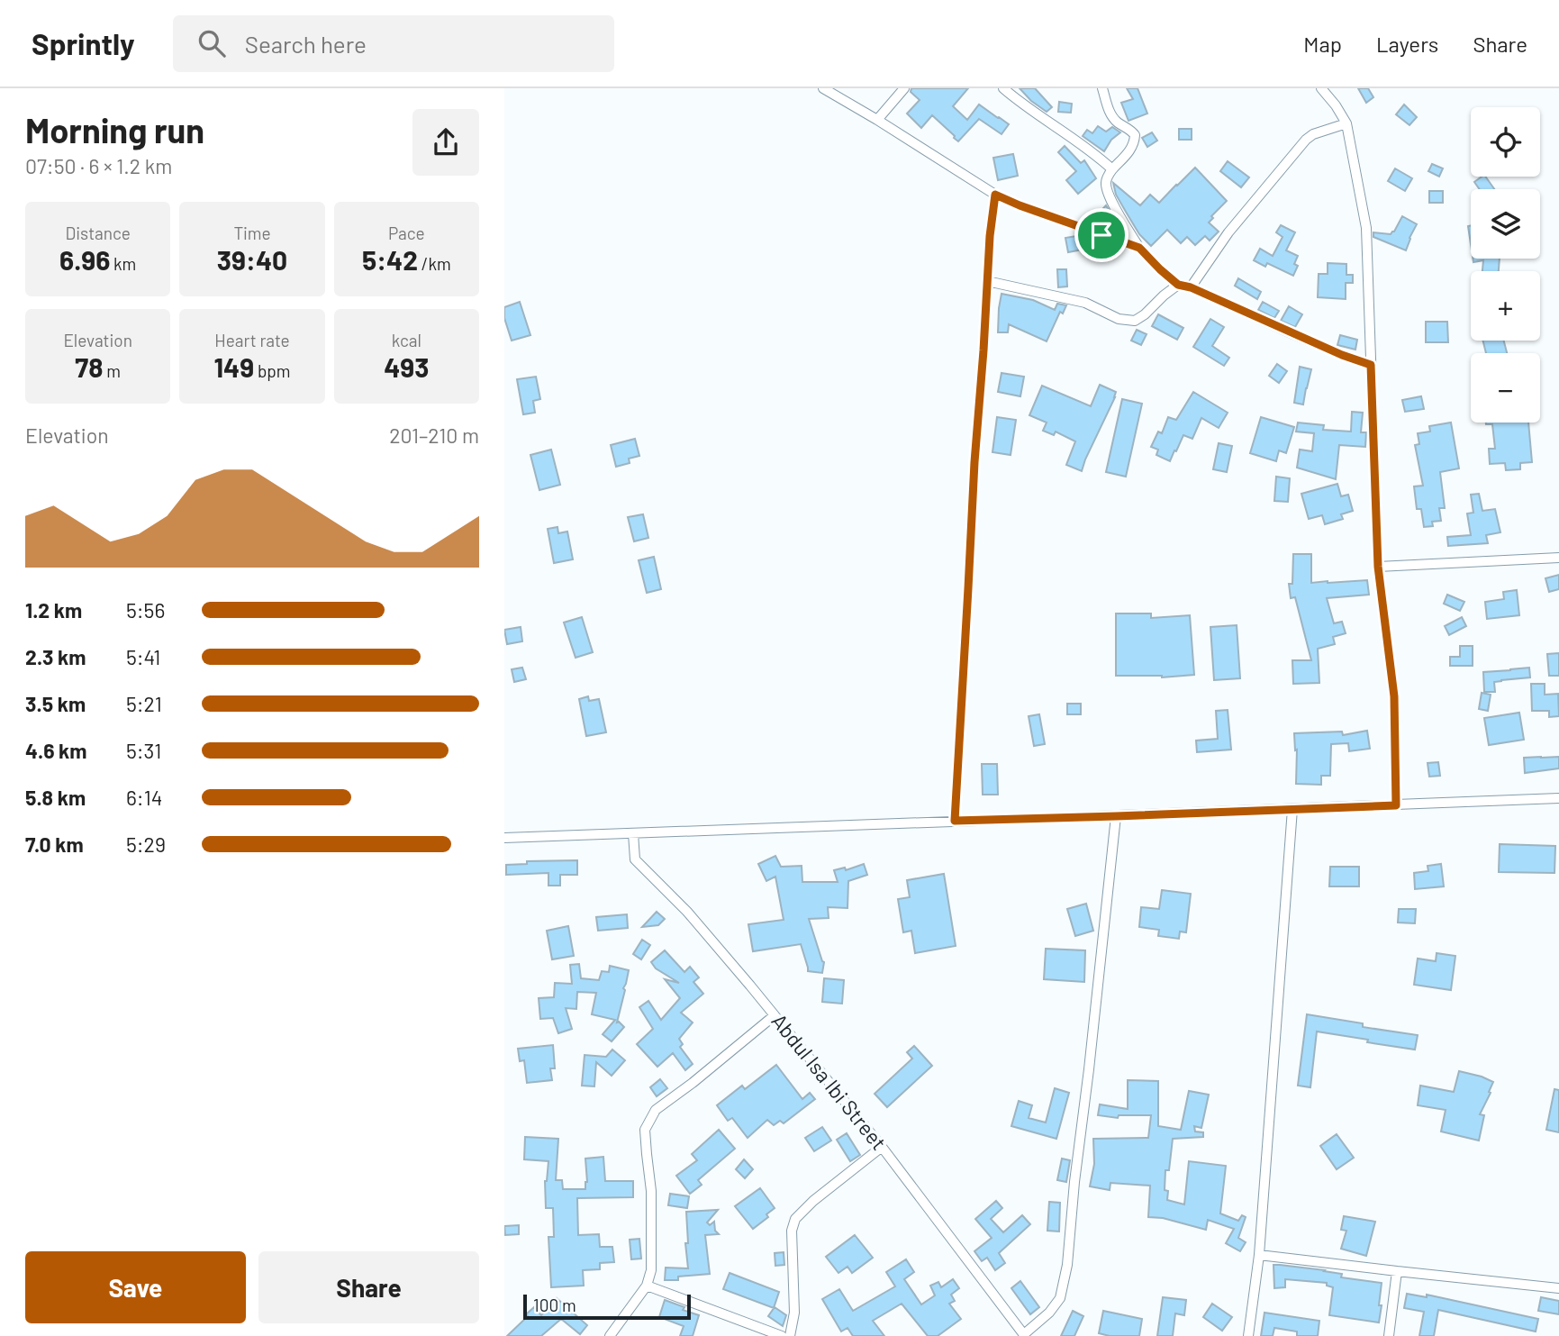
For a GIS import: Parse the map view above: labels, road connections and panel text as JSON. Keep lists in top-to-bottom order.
{
  "streets": {
    "street": ["Abdul Isa Ibi Street"]
  },
  "scale_bar": "100 m",
  "page": {
    "header": "Sprintly",
    "search": "Search here",
    "nav": ["Map", "Layers", "Share"],
    "heading": ["Morning run", "07:50 · 6 × 1.2 km"],
    "map_buttons": ["+", "−"],
    "stats": [
      ["Distance", "6.96 km"],
      ["Time", "39:40"],
      ["Pace", "5:42 /km"],
      ["Elevation", "78 m"],
      ["Heart rate", "149 bpm"],
      ["kcal", "493"]
    ],
    "chart": ["Elevation", "201–210 m"],
    "list": [
      {
        "name": "1.2 km",
        "note": "5:56"
      },
      {
        "name": "2.3 km",
        "note": "5:41"
      },
      {
        "name": "3.5 km",
        "note": "5:21"
      },
      {
        "name": "4.6 km",
        "note": "5:31"
      },
      {
        "name": "5.8 km",
        "note": "6:14"
      },
      {
        "name": "7.0 km",
        "note": "5:29"
      }
    ],
    "buttons": ["Save", "Share"],
    "scale": "100 m"
  }
}
